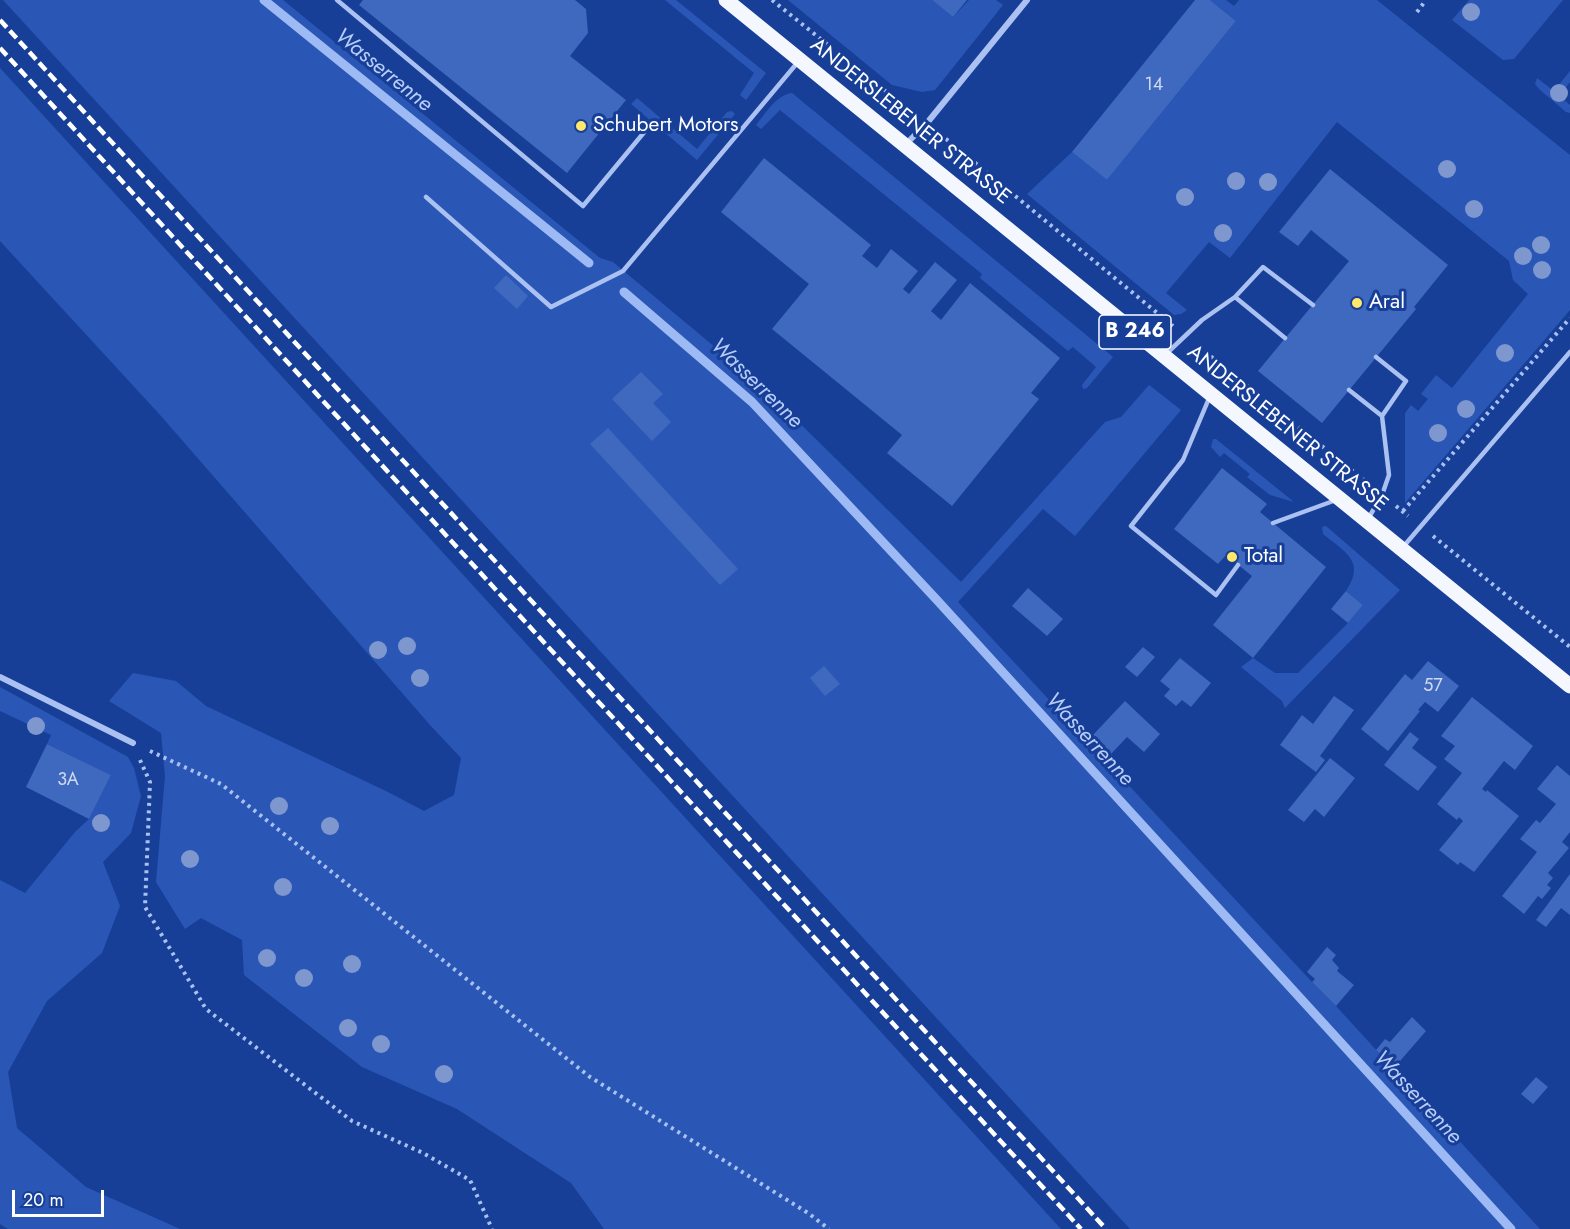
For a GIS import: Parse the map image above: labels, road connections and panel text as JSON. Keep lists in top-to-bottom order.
{
  "streets": {
    "main road": ["ANDERSLEBENER STRASSE", "B 246"]
  },
  "water": ["Wasserrenne"],
  "places": ["Schubert Motors", "Aral", "Total"],
  "house_numbers": ["14", "57", "3A"],
  "scale_bar": "20 m"
}
